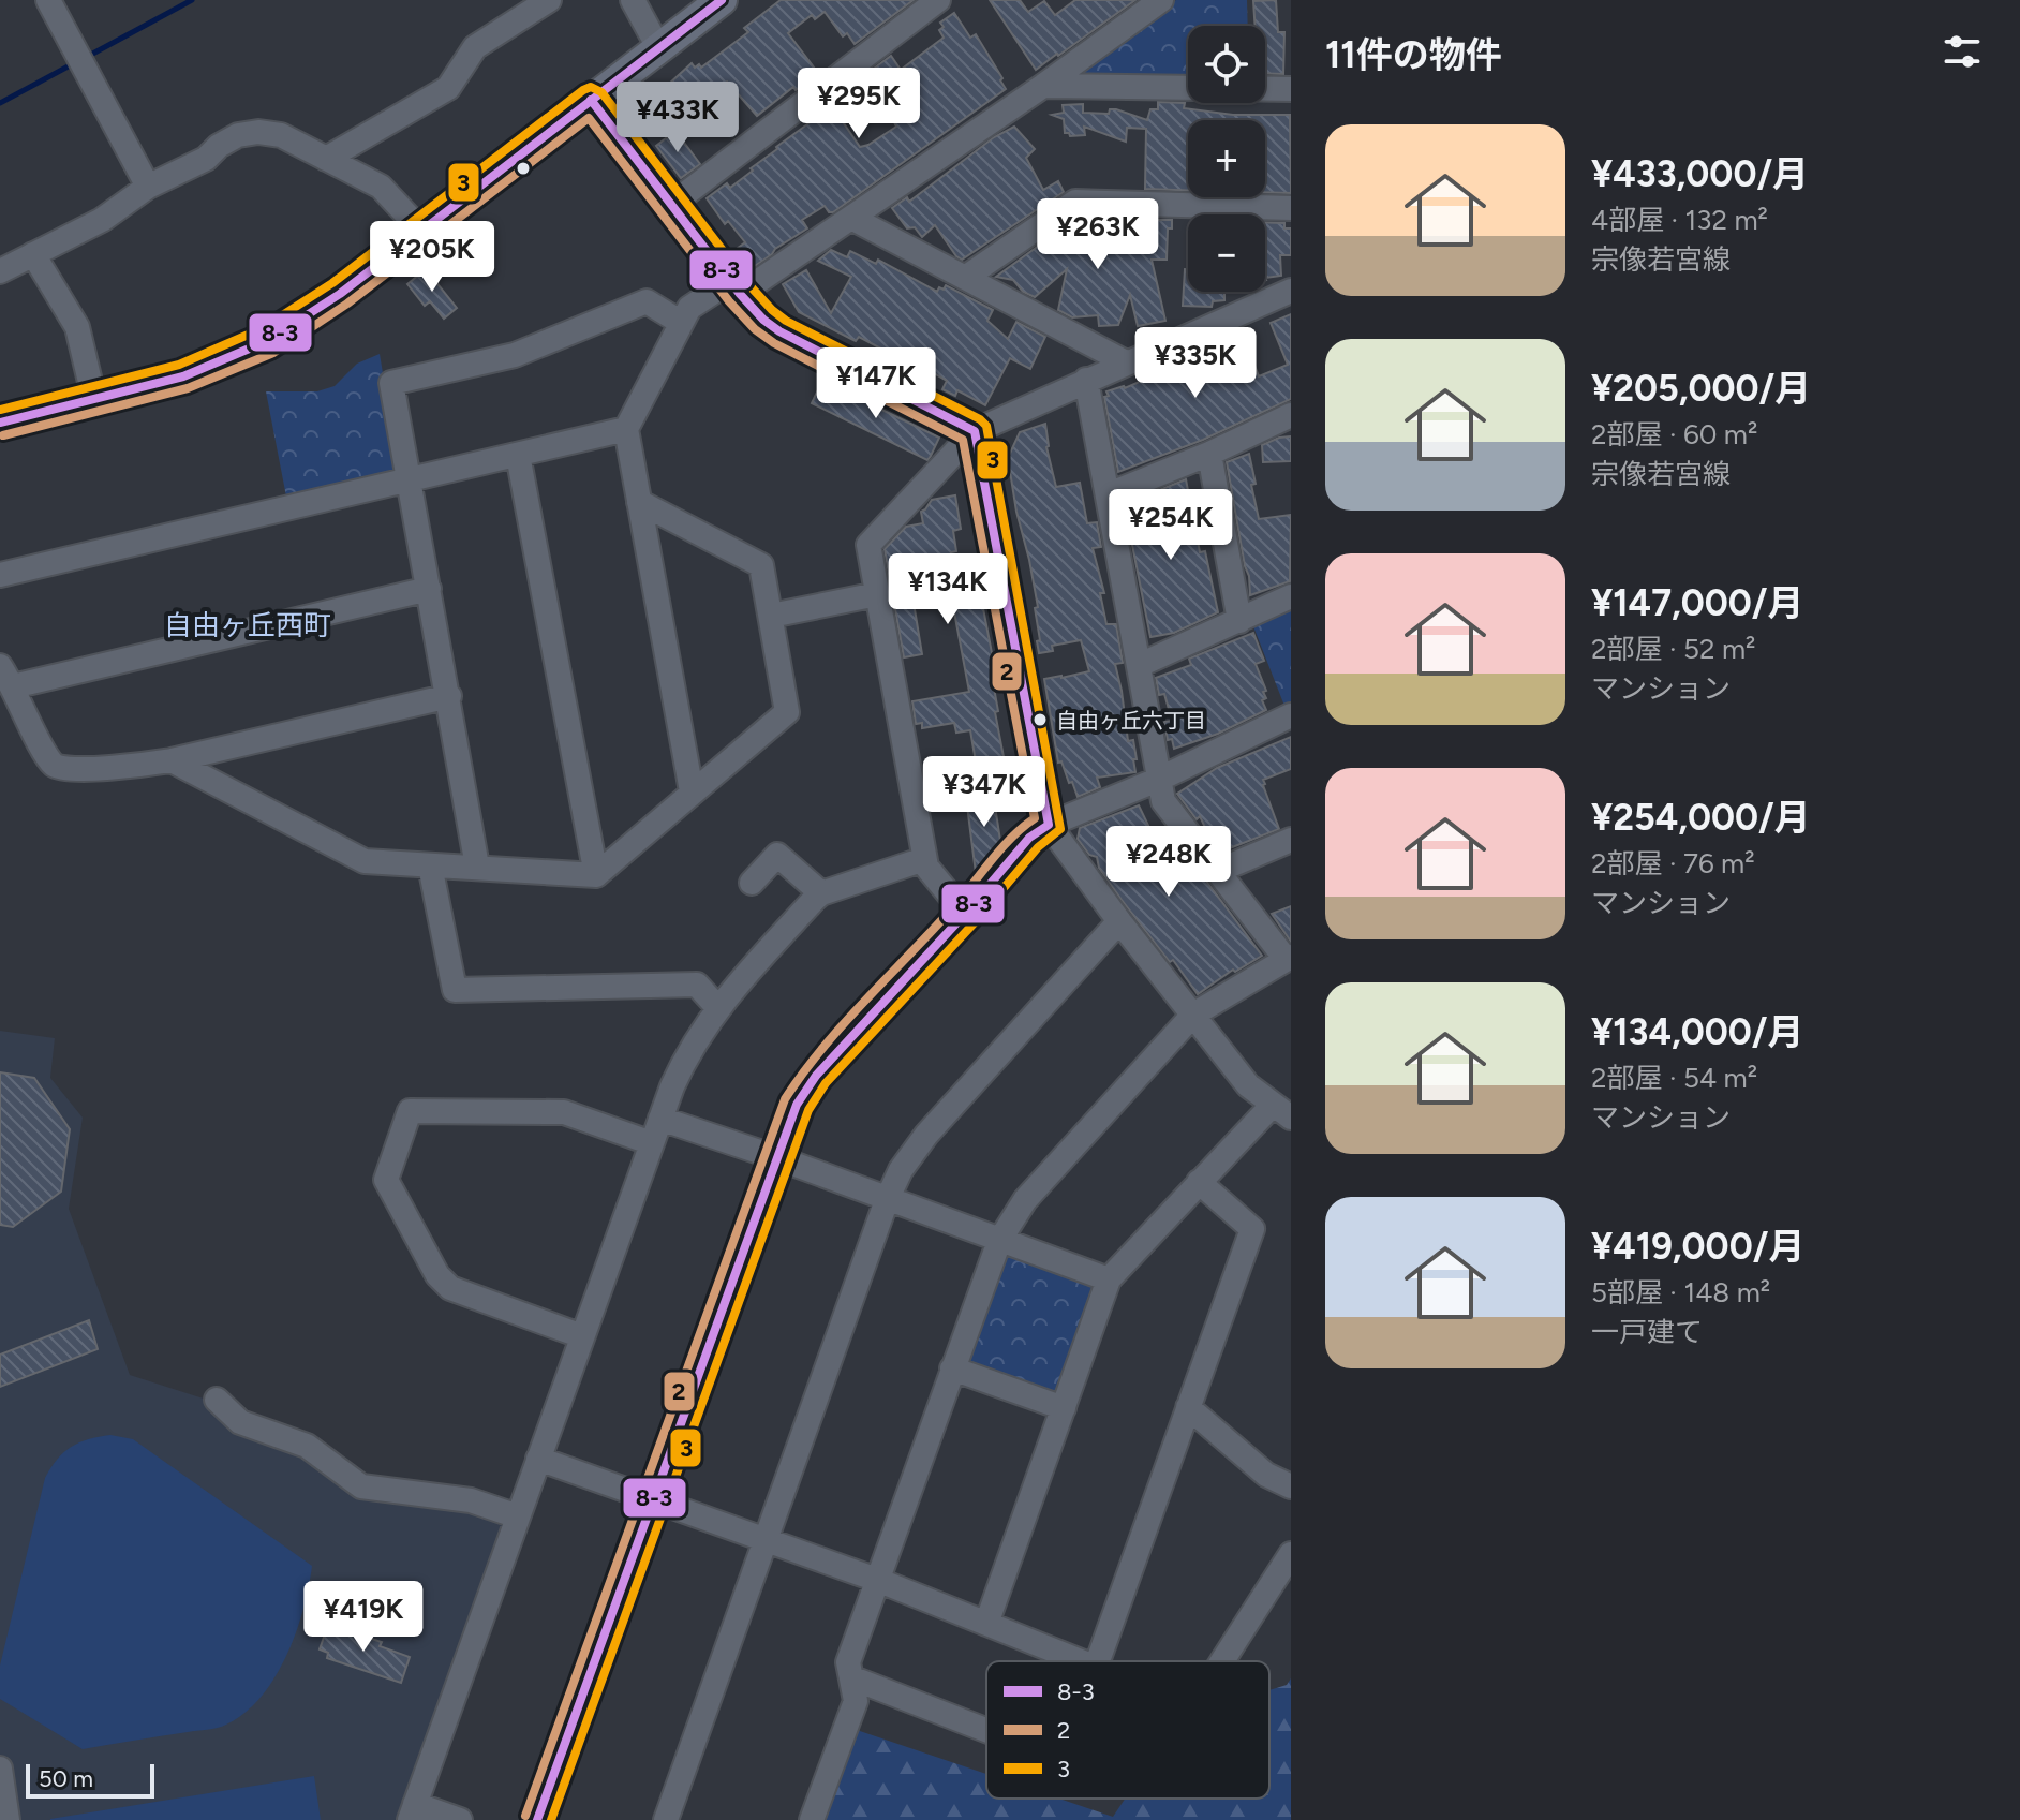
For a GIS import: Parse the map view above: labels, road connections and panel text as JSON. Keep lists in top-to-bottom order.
{
  "districts": ["自由ヶ丘西町"],
  "places": ["自由ヶ丘六丁目"],
  "lines": ["transit line 8-3", "transit line 3", "transit line 2"],
  "legend": ["8-3", "2", "3"],
  "scale_bar": "50 m",
  "page": {
    "heading": "11件の物件",
    "map_buttons": ["+", "−"],
    "price": [
      "¥295K",
      "¥433K",
      "¥263K",
      "¥205K",
      "¥335K",
      "¥147K",
      "¥254K",
      "¥134K",
      "¥347K",
      "¥248K",
      "¥419K"
    ],
    "list": [
      {
        "name": "¥433,000/月",
        "note": "4部屋 · 132 m² · 宗像若宮線"
      },
      {
        "name": "¥205,000/月",
        "note": "2部屋 · 60 m² · 宗像若宮線"
      },
      {
        "name": "¥147,000/月",
        "note": "2部屋 · 52 m² · マンション"
      },
      {
        "name": "¥254,000/月",
        "note": "2部屋 · 76 m² · マンション"
      },
      {
        "name": "¥134,000/月",
        "note": "2部屋 · 54 m² · マンション"
      },
      {
        "name": "¥419,000/月",
        "note": "5部屋 · 148 m² · 一戸建て"
      }
    ],
    "scale": "50 m"
  }
}
